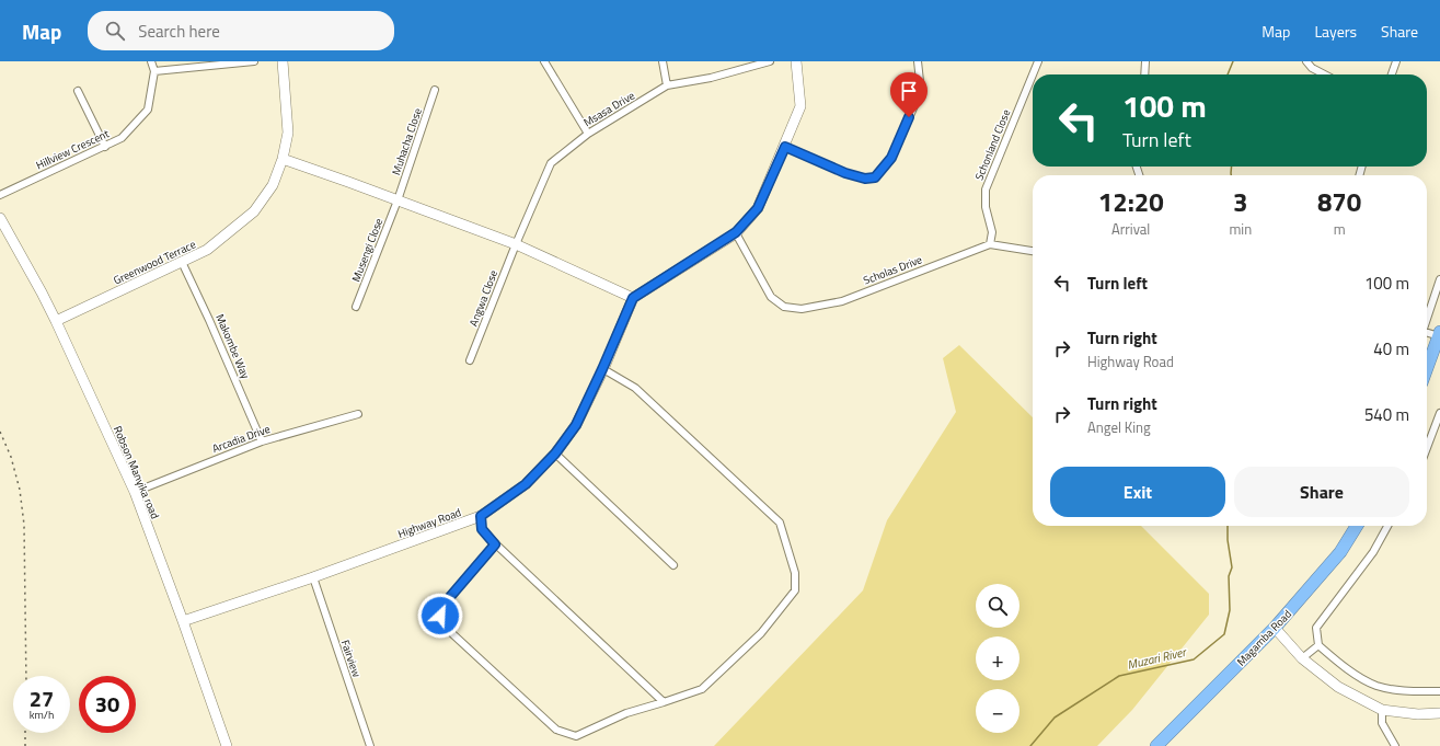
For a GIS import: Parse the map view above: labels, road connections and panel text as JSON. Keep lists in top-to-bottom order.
{
  "streets": {
    "highway": ["Magamba Road"],
    "street": [
      "Msasa Drive",
      "Muhacha Close",
      "Schonland Close",
      "Hillview Crescent",
      "Musengi Close",
      "Greenwood Terrace",
      "Scholas Drive",
      "Angwa Close",
      "Makombe Way",
      "Arcadia Drive",
      "Robson Manyika road",
      "Highway Road",
      "Fairview"
    ]
  },
  "crossings": [
    ["Msasa Drive", "Angwa Close"],
    ["Muhacha Close", "Musengi Close"],
    ["Schonland Close", "Scholas Drive"],
    ["Greenwood Terrace", "Makombe Way"],
    ["Greenwood Terrace", "Robson Manyika road"],
    ["Makombe Way", "Arcadia Drive"],
    ["Arcadia Drive", "Robson Manyika road"],
    ["Robson Manyika road", "Highway Road"],
    ["Highway Road", "Fairview"]
  ],
  "water": ["Muzari River"],
  "page": {
    "header": "Map",
    "search": "Search here",
    "nav": ["Map", "Layers", "Share"],
    "turn": ["100 m", "Turn left"],
    "eta": [
      "12:20",
      "Arrival",
      "3",
      "min",
      "870",
      "m"
    ],
    "list": [
      {
        "name": "Turn left",
        "value": "100 m"
      },
      {
        "name": "Turn right",
        "note": "Highway Road",
        "value": "40 m"
      },
      {
        "name": "Turn right",
        "note": "Angel King",
        "value": "540 m"
      }
    ],
    "buttons": ["Exit", "Share"],
    "map_buttons": ["+", "−"],
    "speed": "27 km/h",
    "limit": "30"
  }
}
